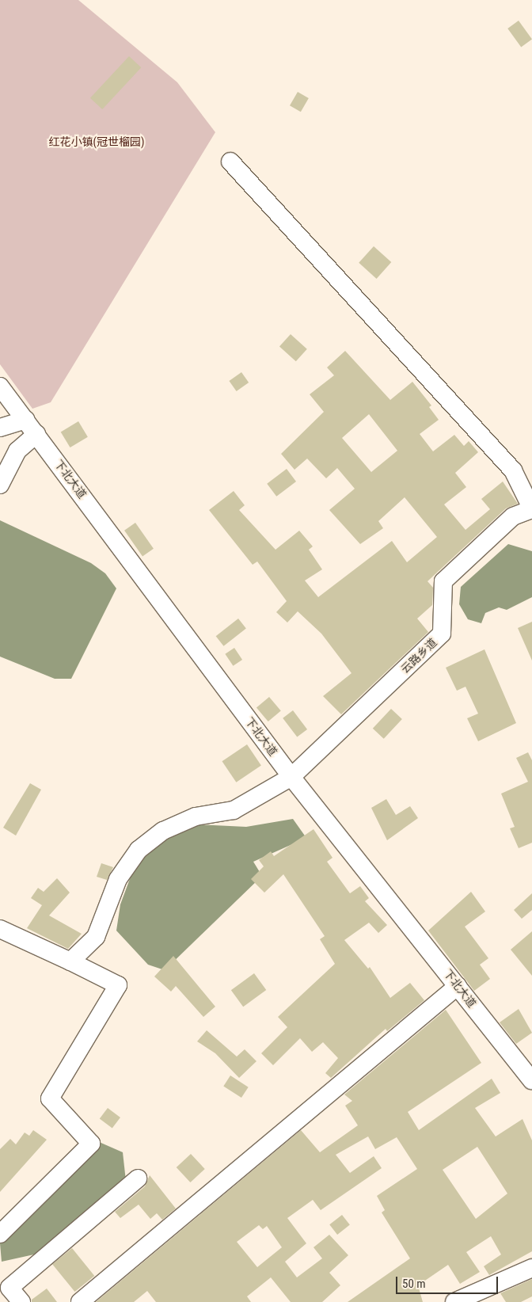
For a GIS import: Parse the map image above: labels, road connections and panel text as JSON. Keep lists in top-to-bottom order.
{
  "streets": {
    "street": ["下北大道", "云路乡道"]
  },
  "crossings": [
    ["下北大道", "云路乡道"]
  ],
  "parks": ["红花小镇(冠世榴园)"],
  "scale_bar": "50 m"
}
